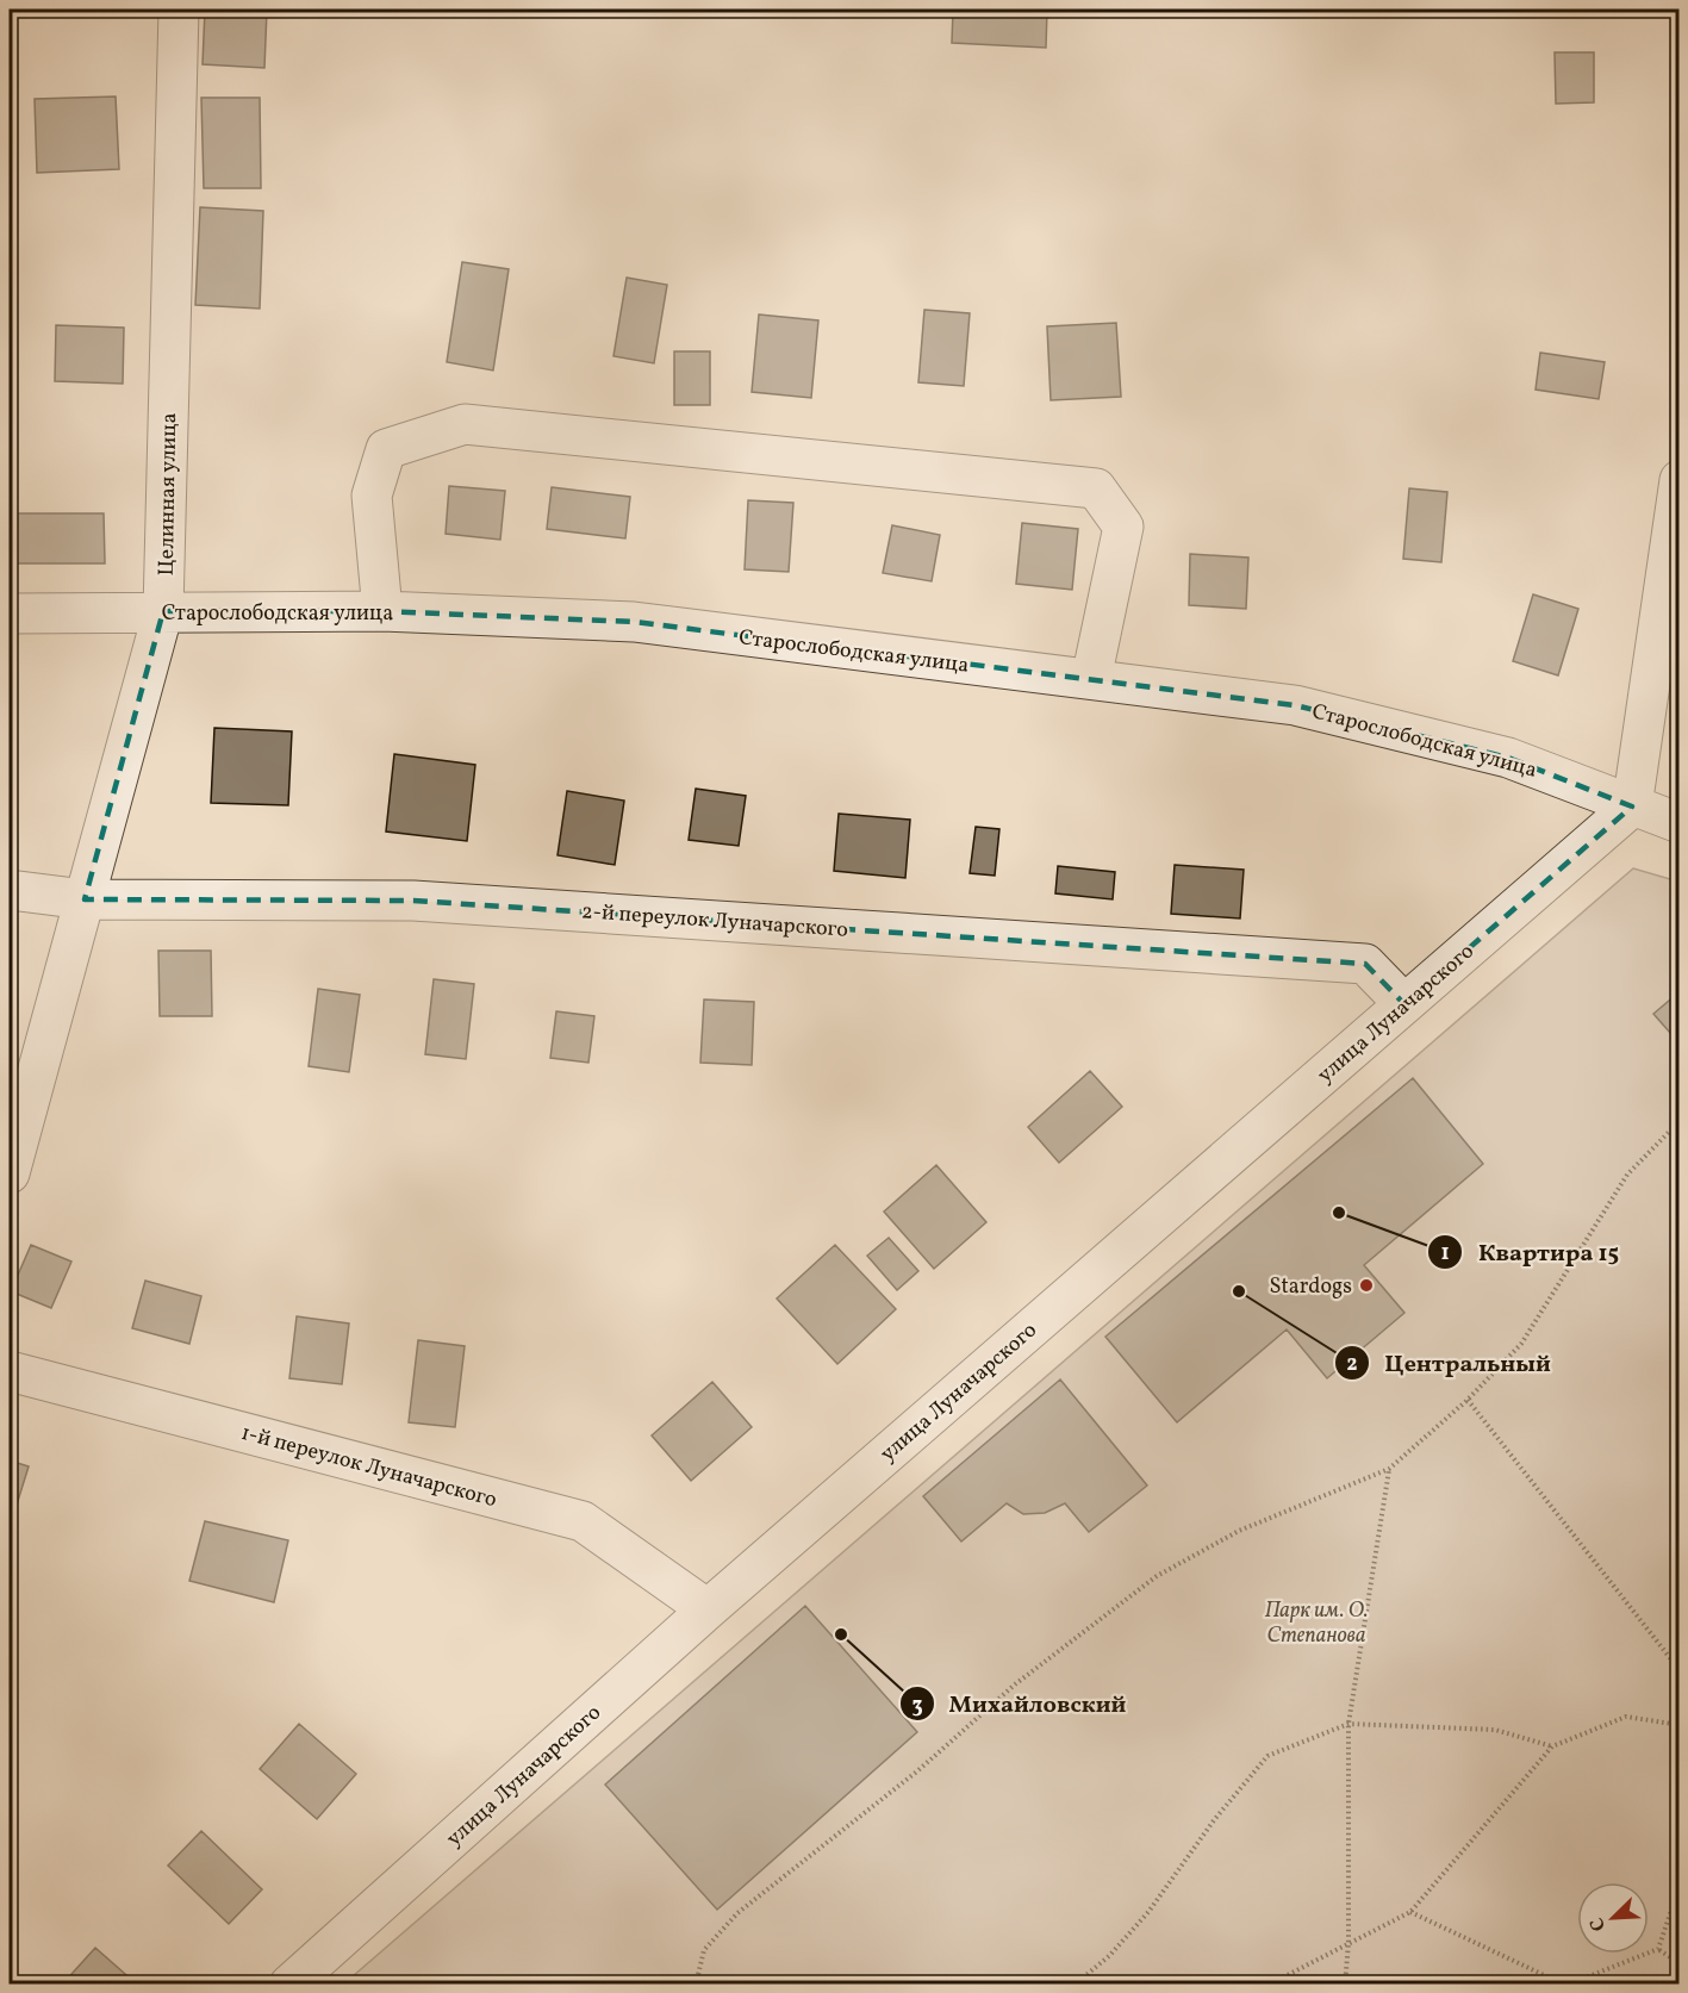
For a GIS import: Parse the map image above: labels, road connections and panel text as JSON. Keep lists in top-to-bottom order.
{
  "streets": {
    "street": [
      "Целинная улица",
      "Старослободская улица",
      "2-й переулок Луначарского",
      "улица Луначарского",
      "1-й переулок Луначарского"
    ]
  },
  "crossings": [
    ["Целинная улица", "Старослободская улица"],
    ["Целинная улица", "2-й переулок Луначарского"],
    ["Старослободская улица", "улица Луначарского"],
    ["2-й переулок Луначарского", "улица Луначарского"],
    ["улица Луначарского", "1-й переулок Луначарского"]
  ],
  "parks": ["Парк им. О. Степанова"],
  "places": [
    "Квартира 15",
    "Stardogs",
    "Центральный",
    "Михайловский"
  ],
  "north": "bottom left"
}
